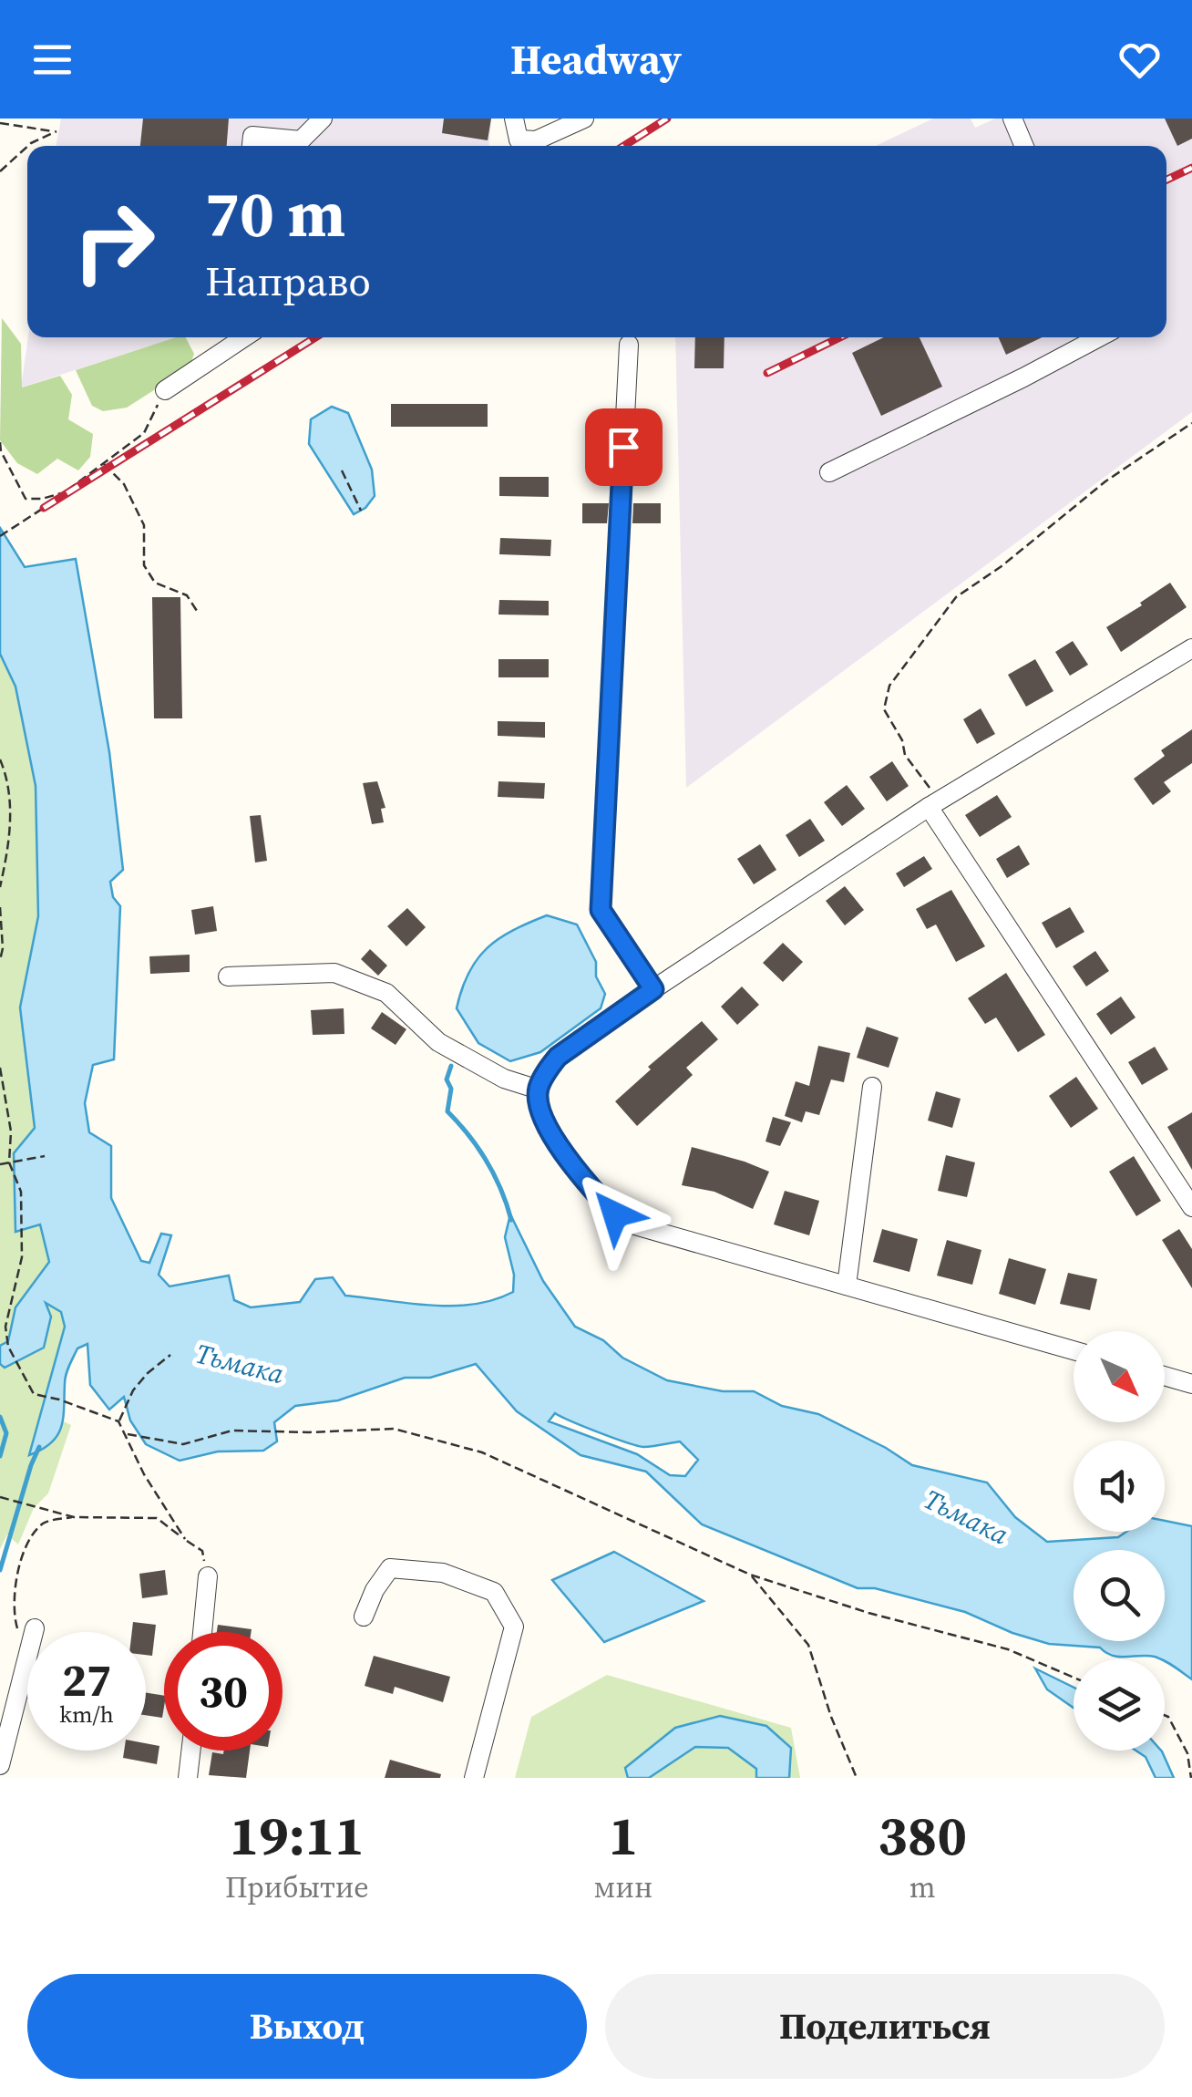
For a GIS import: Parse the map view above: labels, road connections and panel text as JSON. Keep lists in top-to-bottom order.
{
  "water": ["Тьмака"],
  "north": "bottom right",
  "page": {
    "header": "Headway",
    "turn": ["70 m", "Направо"],
    "speed": "27 km/h",
    "limit": "30",
    "eta": [
      "19:11",
      "Прибытие",
      "1",
      "мин",
      "380",
      "m"
    ],
    "buttons": ["Выход", "Поделиться"]
  }
}
